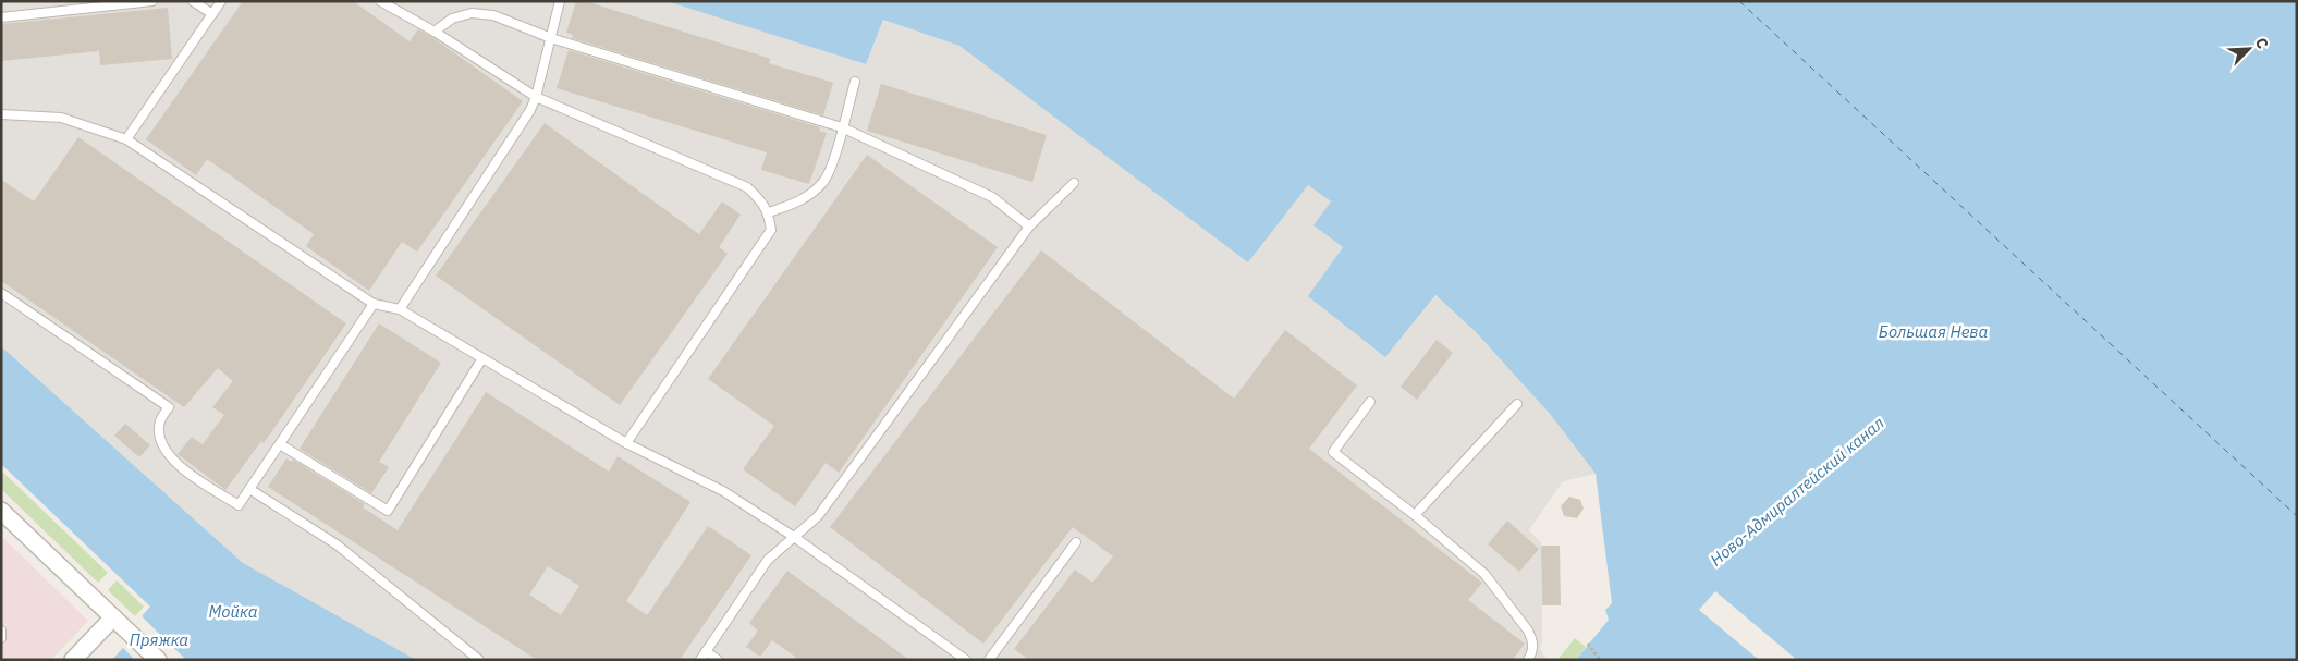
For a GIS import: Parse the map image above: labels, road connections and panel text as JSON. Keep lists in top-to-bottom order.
{
  "water": [
    "Большая Нева",
    "Ново-Адмиралтейский канал",
    "Мойка",
    "Пряжка"
  ],
  "north": "top right"
}
